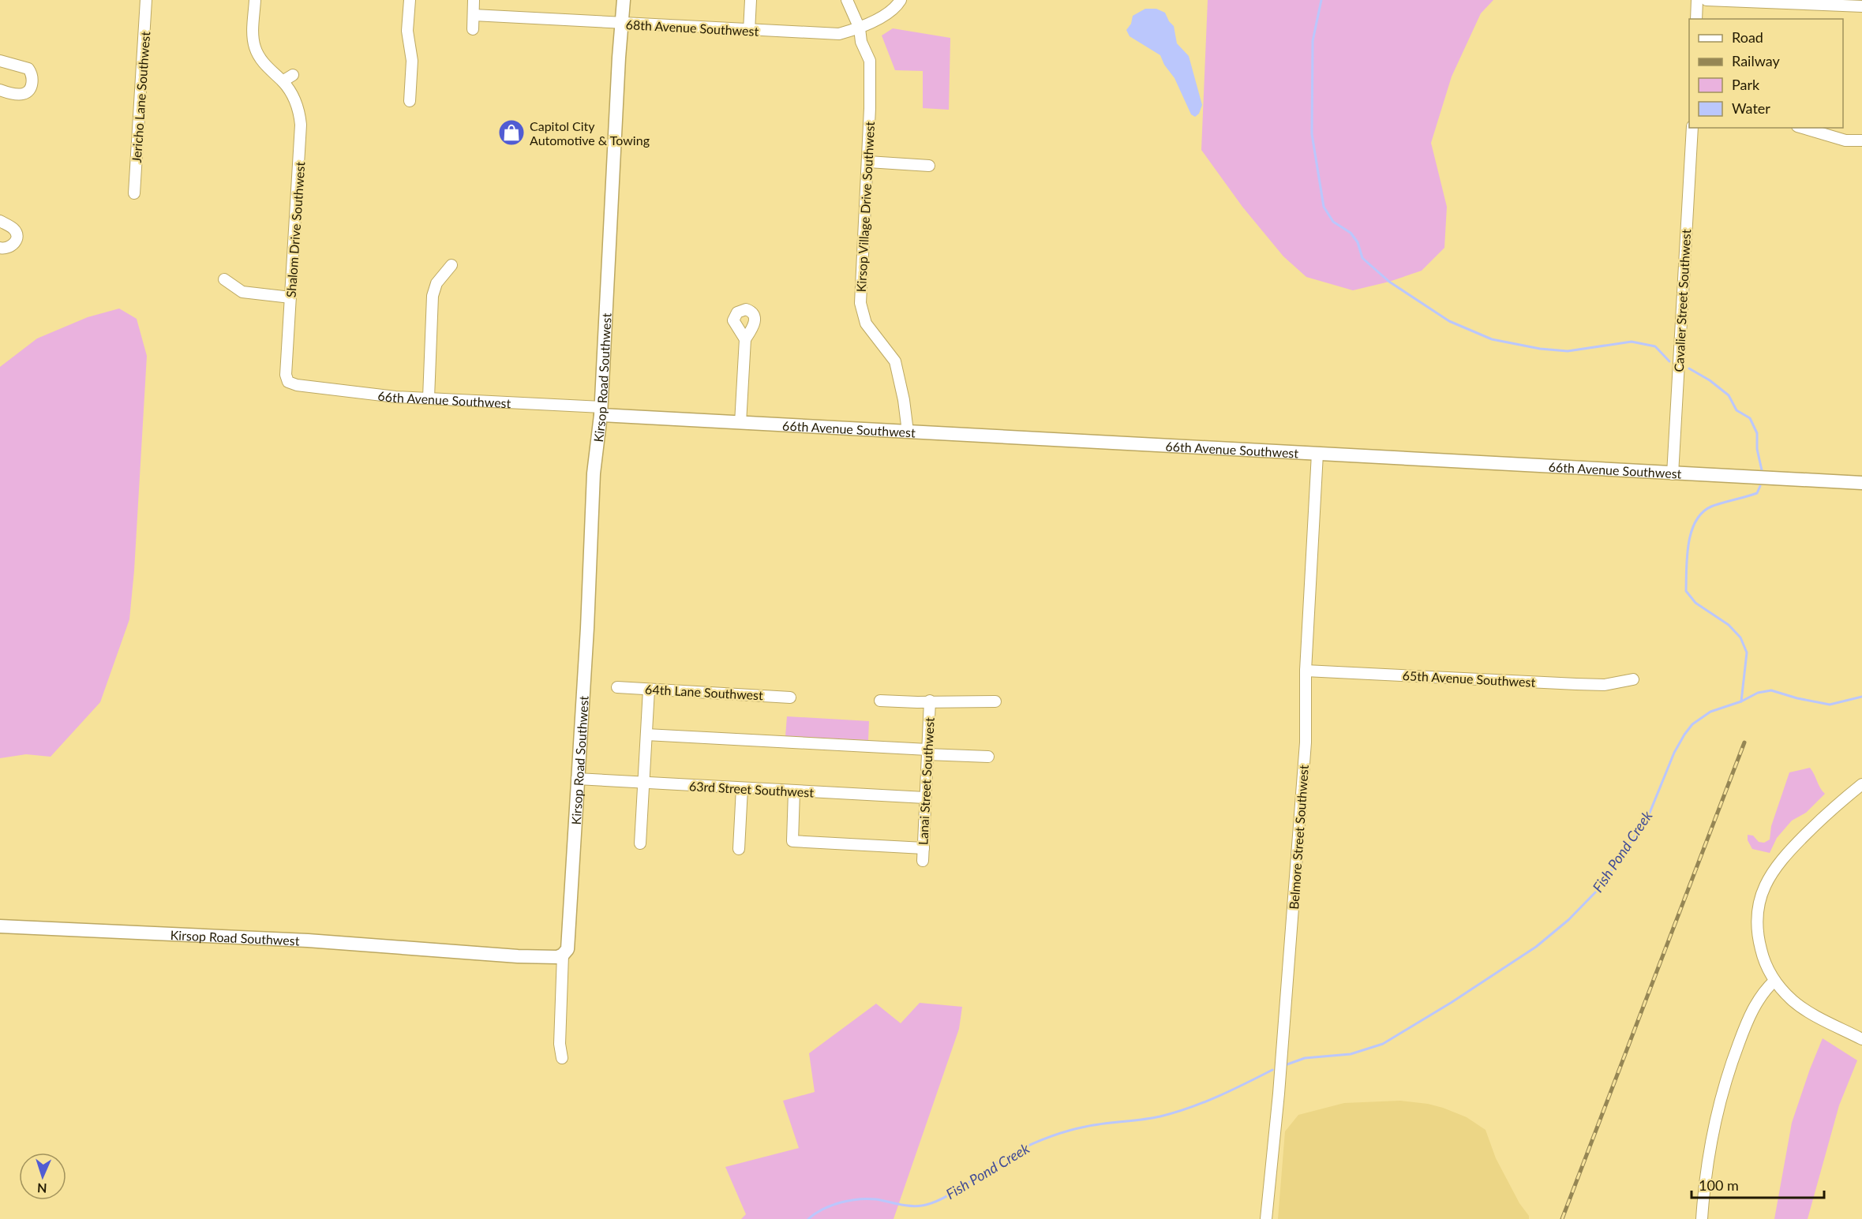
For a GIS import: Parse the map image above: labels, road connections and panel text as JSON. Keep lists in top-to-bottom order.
{
  "streets": {
    "street": [
      "68th Avenue Southwest",
      "Jericho Lane Southwest",
      "Kirsop Village Drive Southwest",
      "Shalom Drive Southwest",
      "Cavalier Street Southwest",
      "Kirsop Road Southwest",
      "66th Avenue Southwest",
      "65th Avenue Southwest",
      "64th Lane Southwest",
      "Lanai Street Southwest",
      "63rd Street Southwest",
      "Belmore Street Southwest"
    ]
  },
  "crossings": [
    ["68th Avenue Southwest", "Kirsop Village Drive Southwest"],
    ["68th Avenue Southwest", "Kirsop Road Southwest"],
    ["Kirsop Village Drive Southwest", "66th Avenue Southwest"],
    ["Shalom Drive Southwest", "66th Avenue Southwest"],
    ["Cavalier Street Southwest", "66th Avenue Southwest"],
    ["Kirsop Road Southwest", "66th Avenue Southwest"],
    ["Kirsop Road Southwest", "63rd Street Southwest"],
    ["66th Avenue Southwest", "Belmore Street Southwest"],
    ["65th Avenue Southwest", "Belmore Street Southwest"],
    ["Lanai Street Southwest", "63rd Street Southwest"]
  ],
  "water": ["Fish Pond Creek"],
  "places": {
    "shop": ["Capitol City Automotive & Towing"]
  },
  "legend": [
    "Road",
    "Railway",
    "Park",
    "Water"
  ],
  "scale_bar": "100 m",
  "north": "bottom"
}
